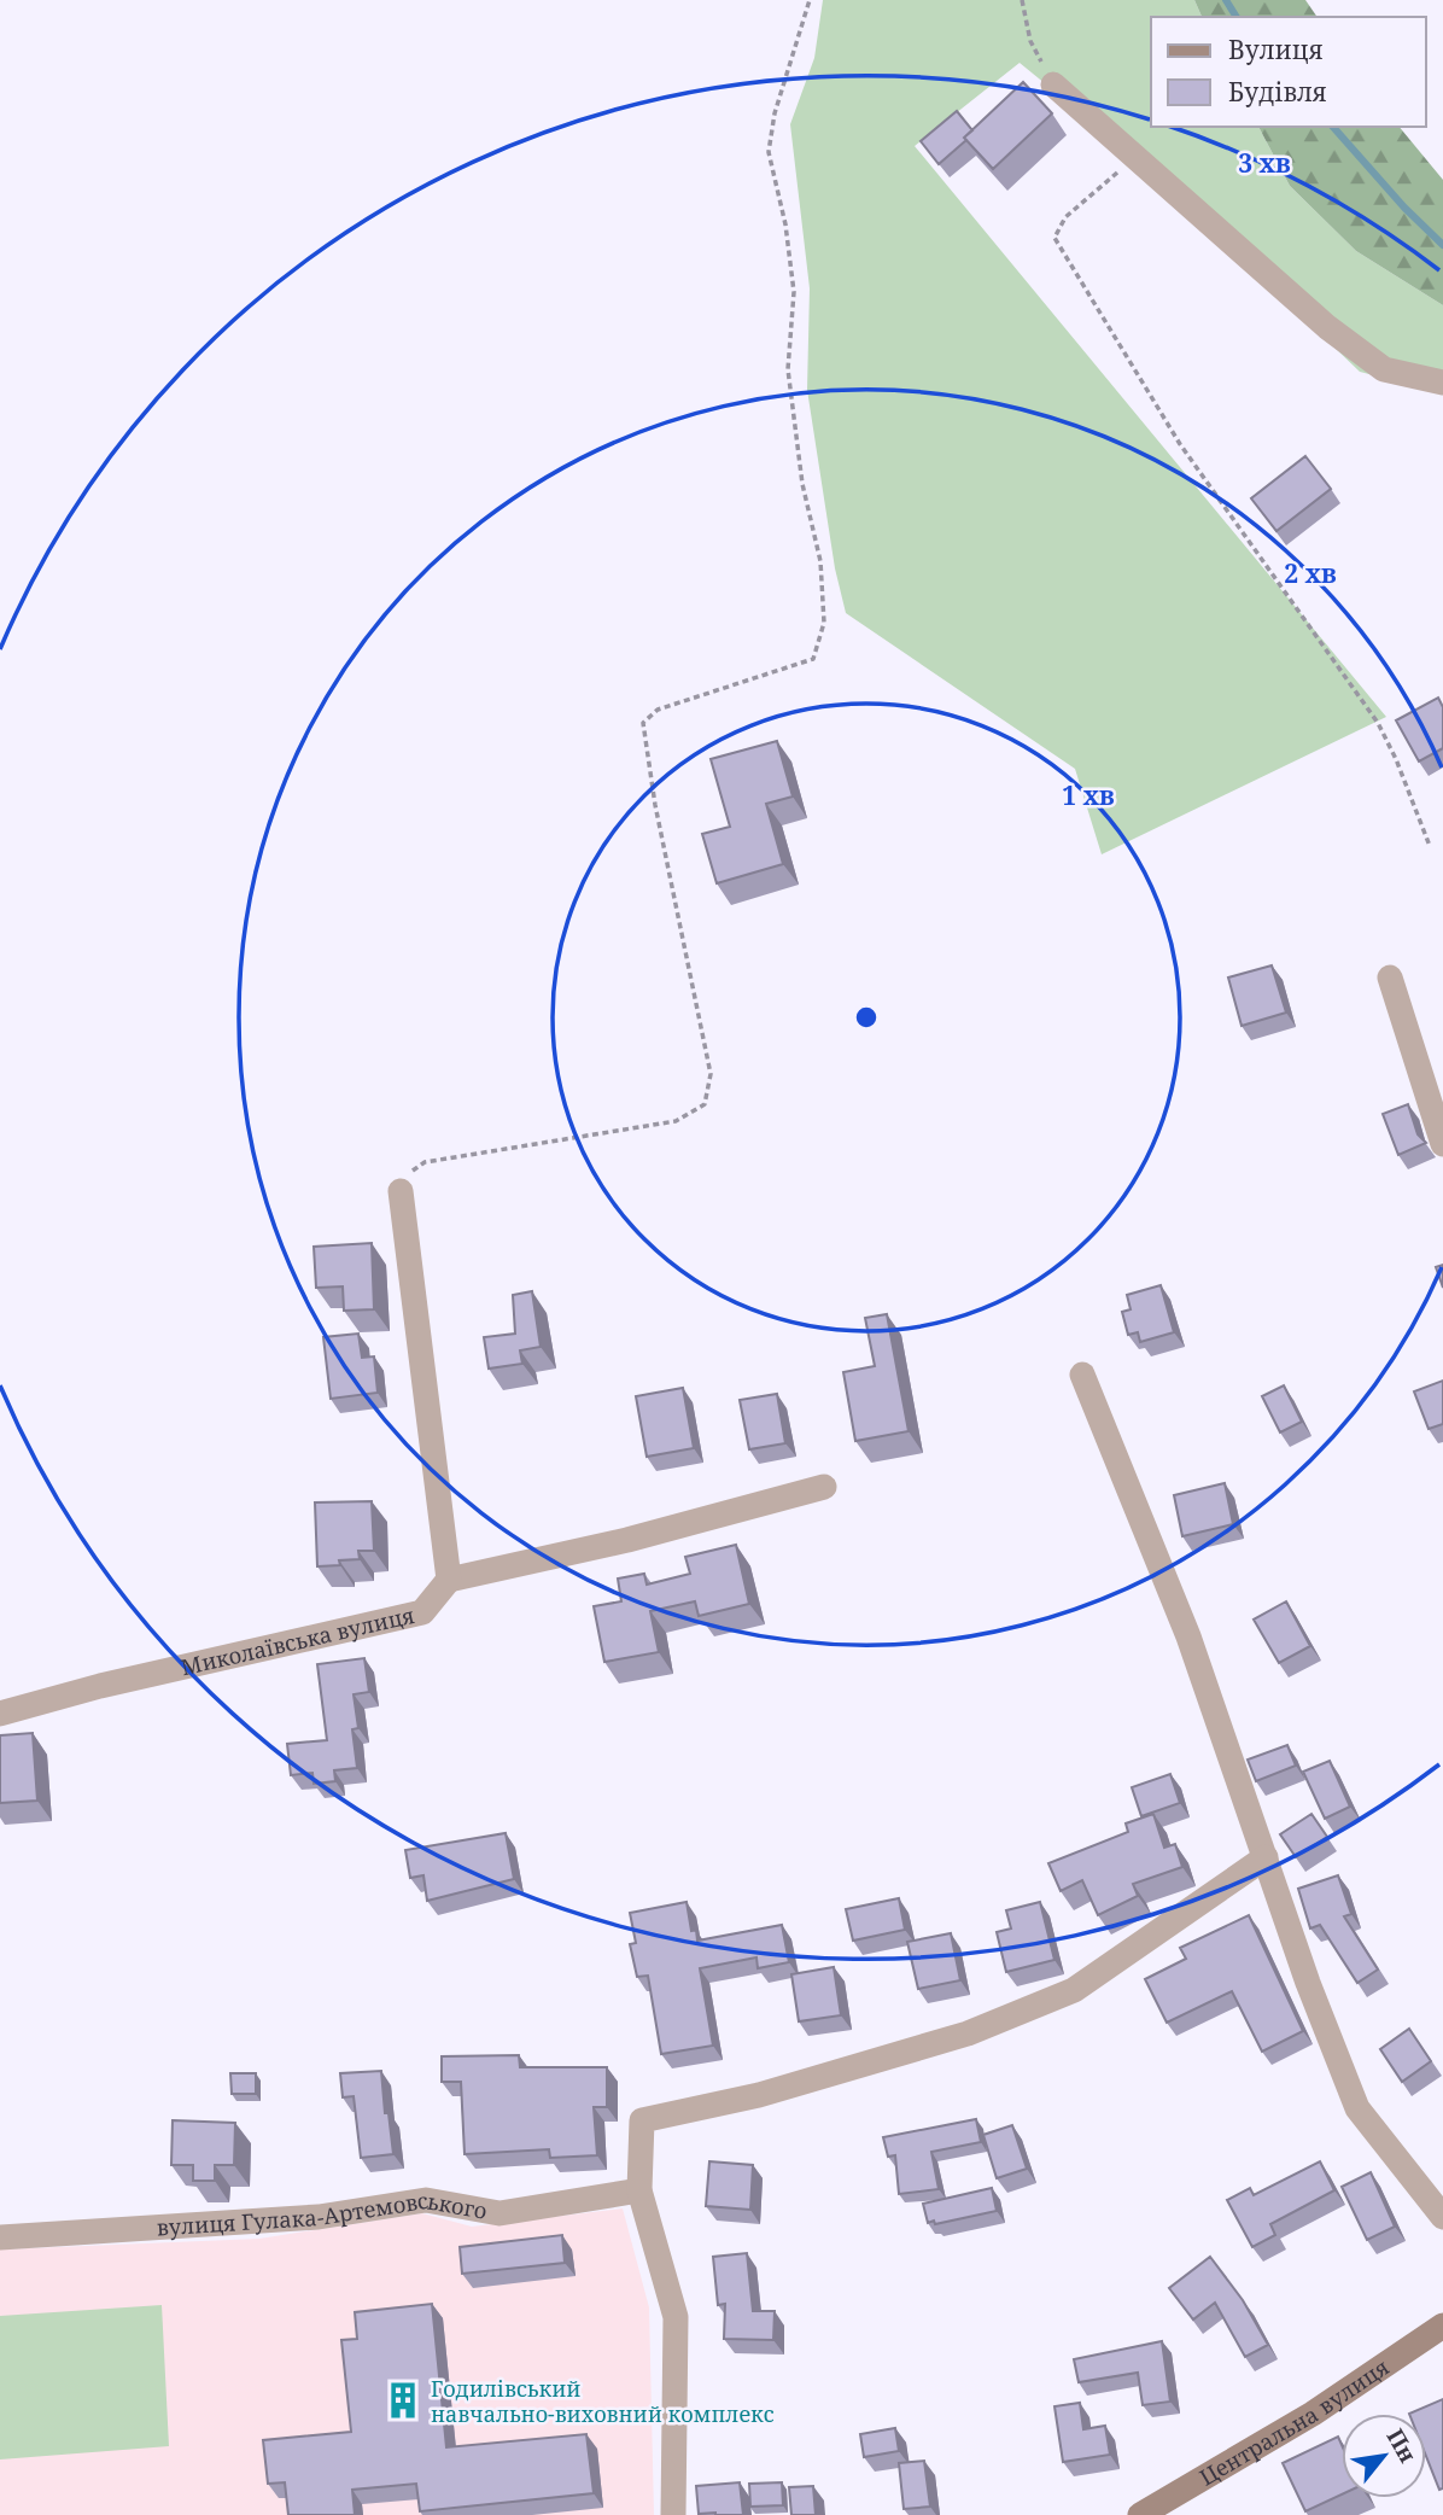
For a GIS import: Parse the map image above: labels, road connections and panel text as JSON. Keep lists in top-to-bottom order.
{
  "streets": {
    "main road": ["Центральна вулиця"],
    "street": ["Миколаївська вулиця", "вулиця Гулака-Артемовського"]
  },
  "places": {
    "building": ["Годилівський навчально-виховний комплекс"]
  },
  "legend": ["Вулиця", "Будівля"],
  "north": "top right",
  "rings": ["3 хв", "2 хв", "1 хв"]
}
